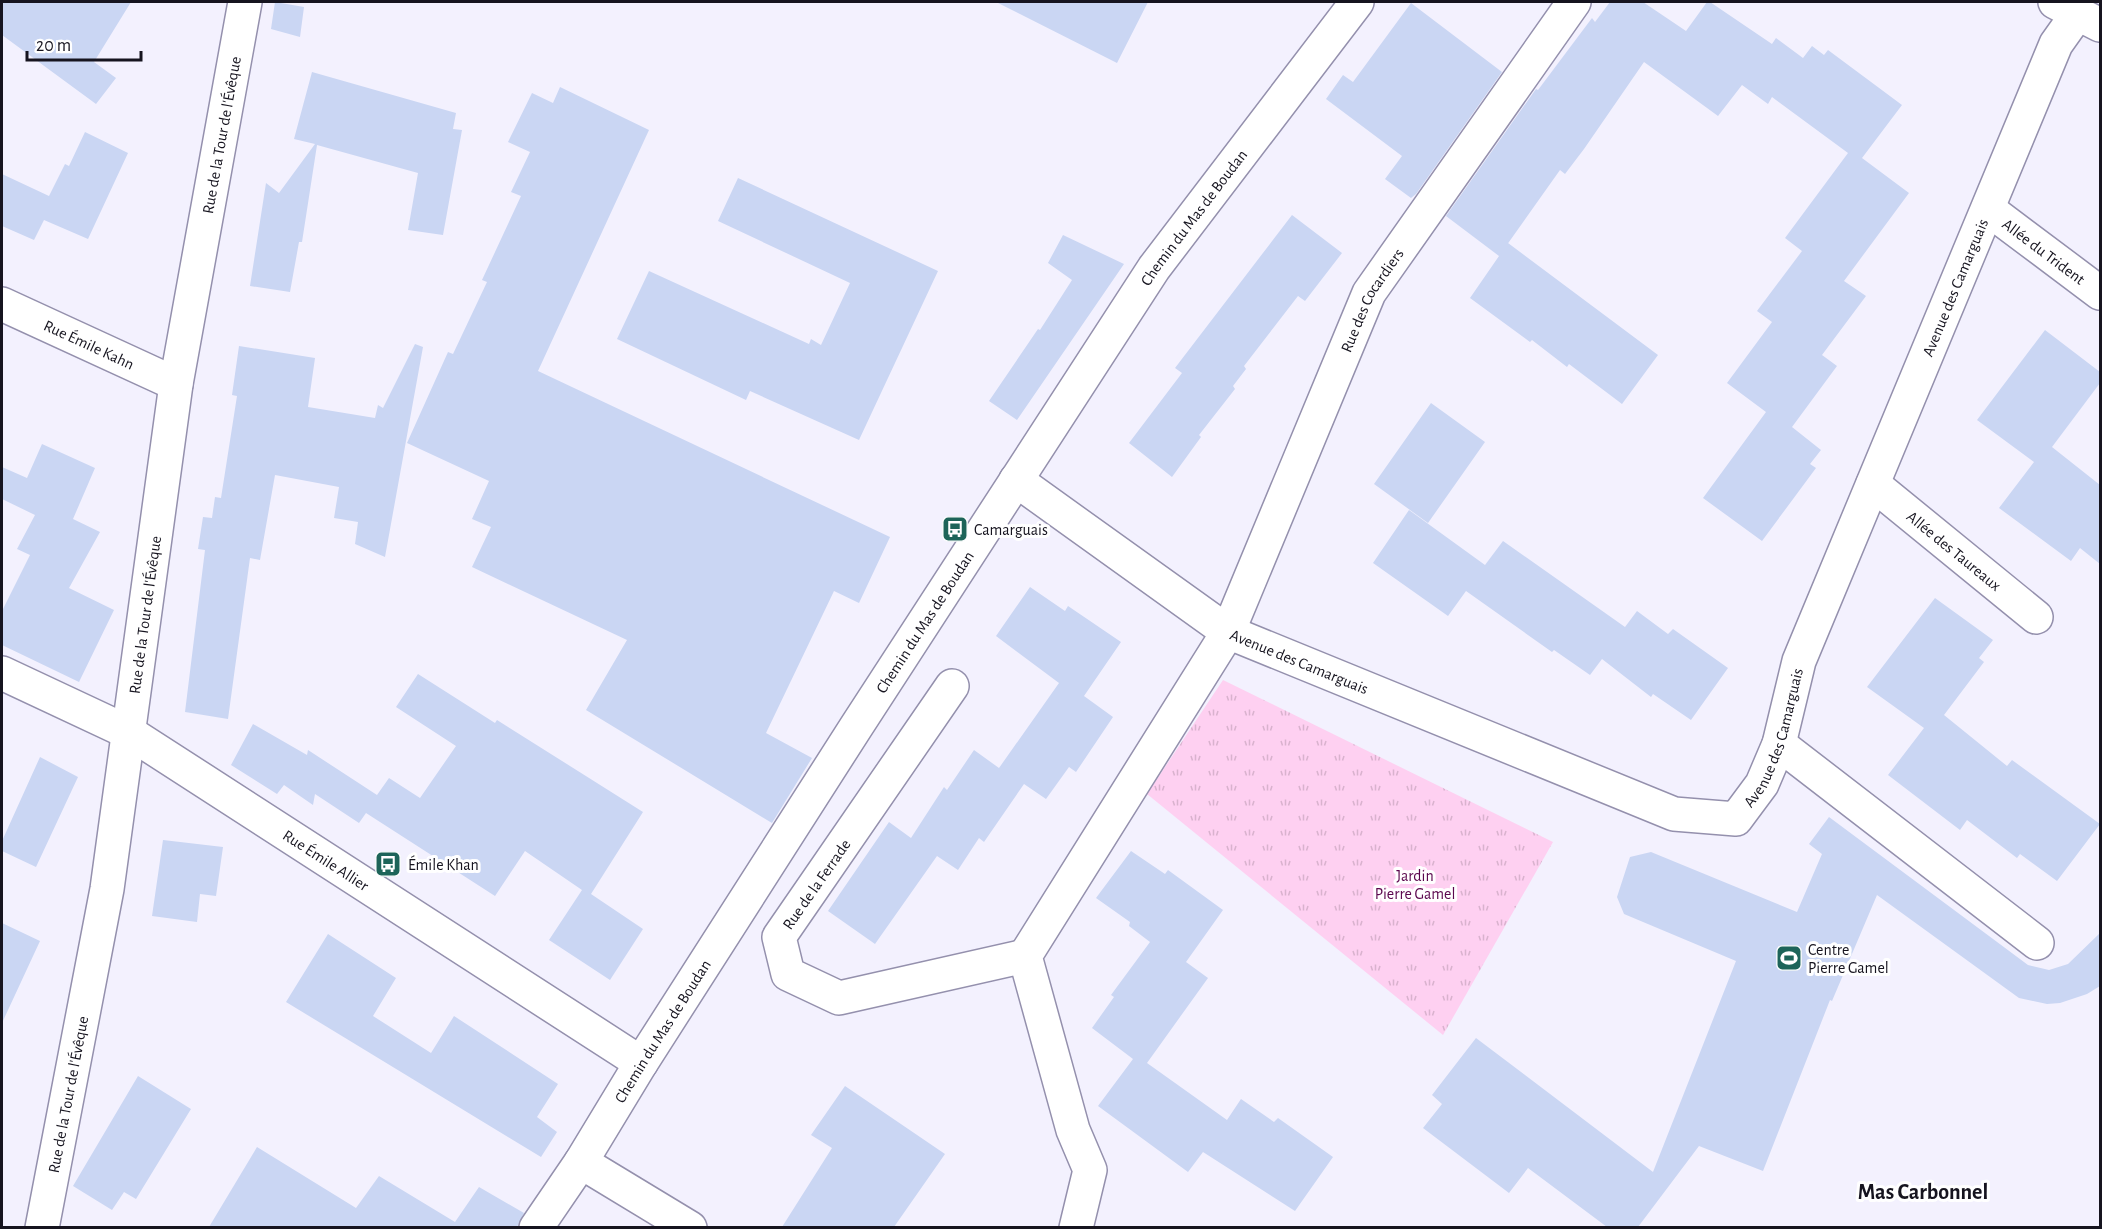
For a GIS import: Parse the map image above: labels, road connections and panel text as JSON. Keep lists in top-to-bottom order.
{
  "streets": {
    "street": [
      "Rue de la Tour de l'Évêque",
      "Chemin du Mas de Boudan",
      "Allée du Trident",
      "Avenue des Camarguais",
      "Rue des Cocardiers",
      "Rue Émile Kahn",
      "Allée des Taureaux",
      "Rue Émile Allier",
      "Rue de la Ferrade"
    ]
  },
  "crossings": [
    ["Rue de la Tour de l'Évêque", "Rue Émile Kahn"],
    ["Rue de la Tour de l'Évêque", "Rue Émile Allier"],
    ["Chemin du Mas de Boudan", "Avenue des Camarguais"],
    ["Chemin du Mas de Boudan", "Rue Émile Allier"],
    ["Allée du Trident", "Avenue des Camarguais"],
    ["Avenue des Camarguais", "Rue des Cocardiers"],
    ["Avenue des Camarguais", "Allée des Taureaux"]
  ],
  "districts": ["Mas Carbonnel"],
  "parks": ["Jardin Pierre Gamel"],
  "places": {
    "bus stop": ["Camarguais", "Émile Khan"],
    "sports": ["Centre Pierre Gamel"]
  },
  "scale_bar": "20 m"
}
